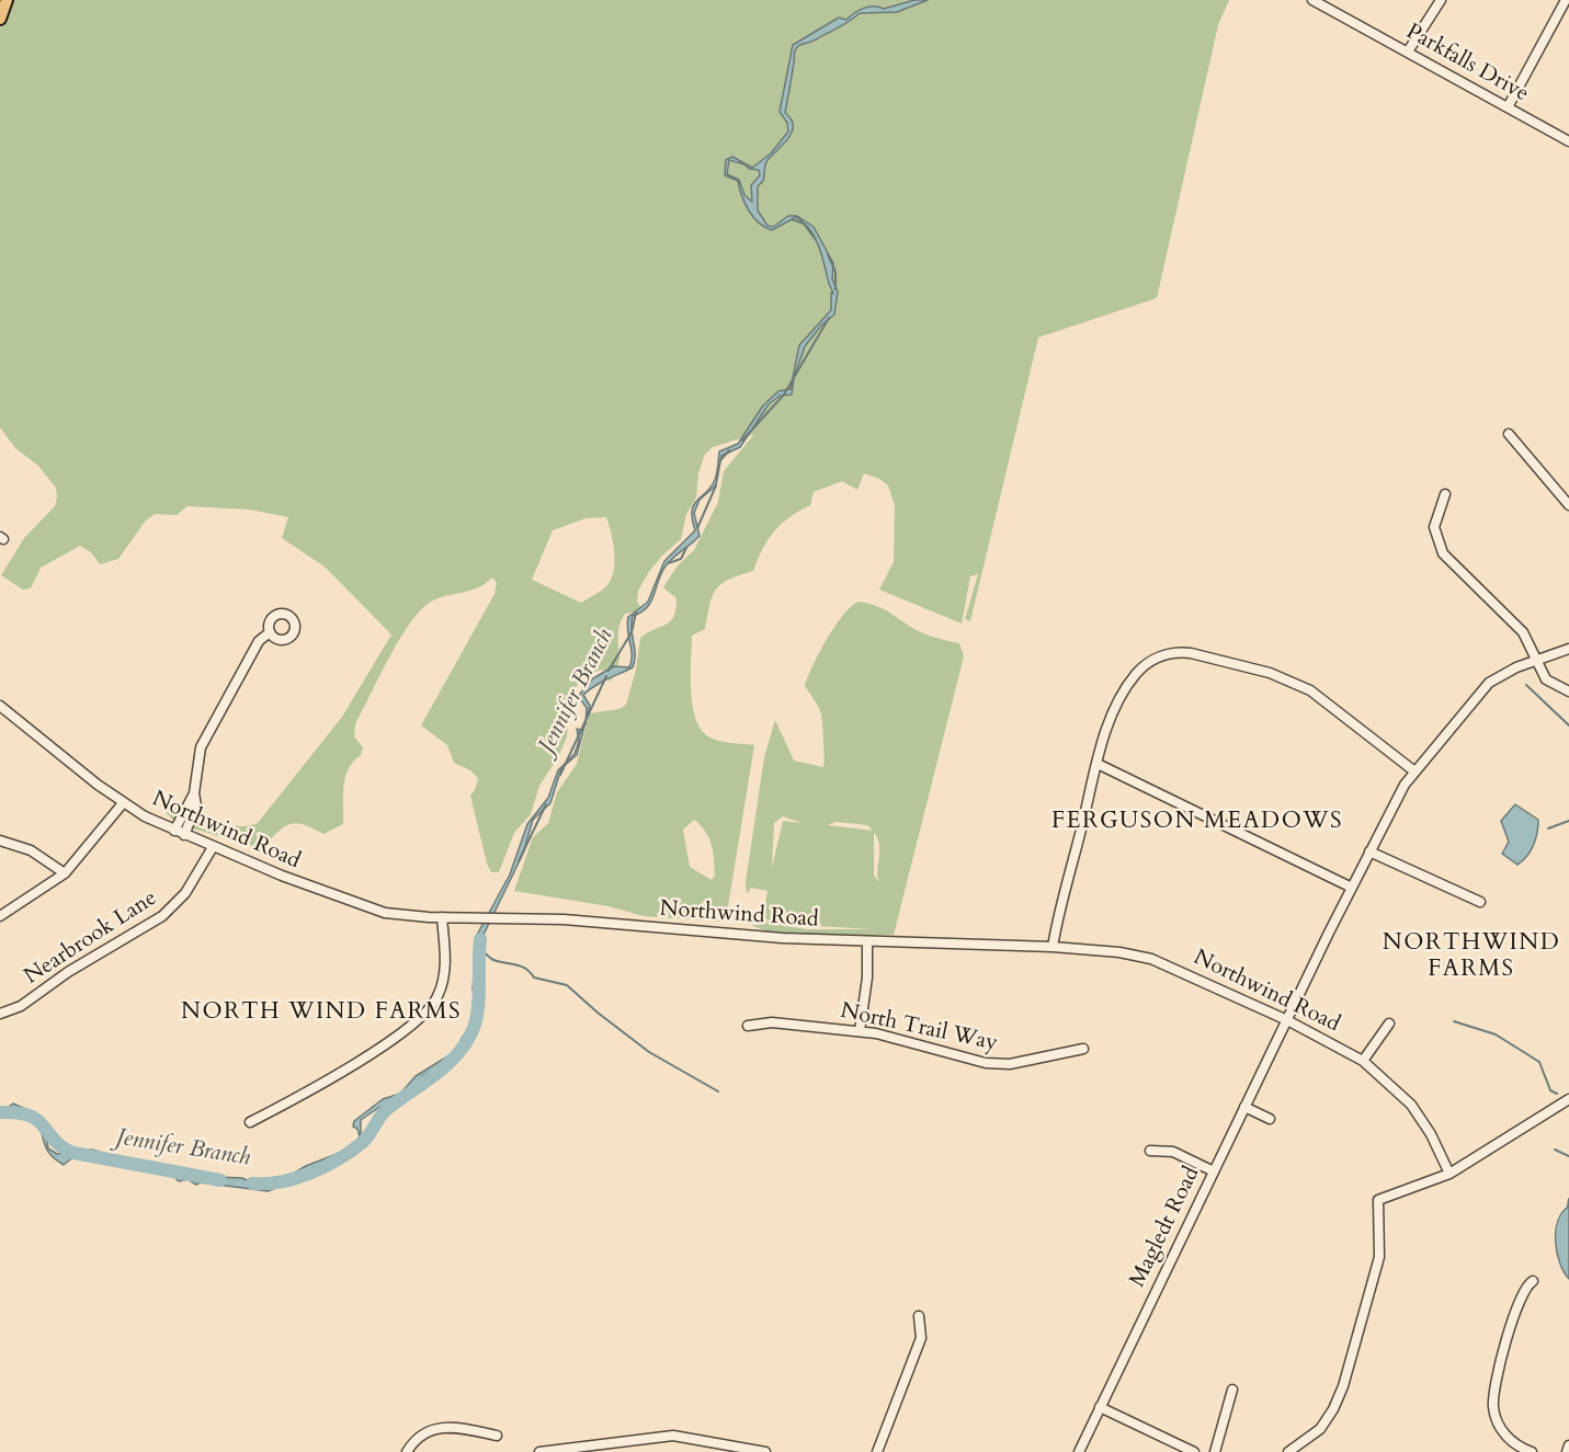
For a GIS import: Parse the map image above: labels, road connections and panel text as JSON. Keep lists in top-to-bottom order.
{
  "streets": {
    "street": [
      "Parkfalls Drive",
      "Northwind Road",
      "Nearbrook Lane",
      "North Trail Way",
      "Magledt Road"
    ]
  },
  "crossings": [
    ["Northwind Road", "Nearbrook Lane"],
    ["Northwind Road", "Magledt Road"]
  ],
  "districts": ["FERGUSON MEADOWS", "NORTHWIND FARMS", "NORTH WIND FARMS"],
  "water": ["Jennifer Branch"]
}
